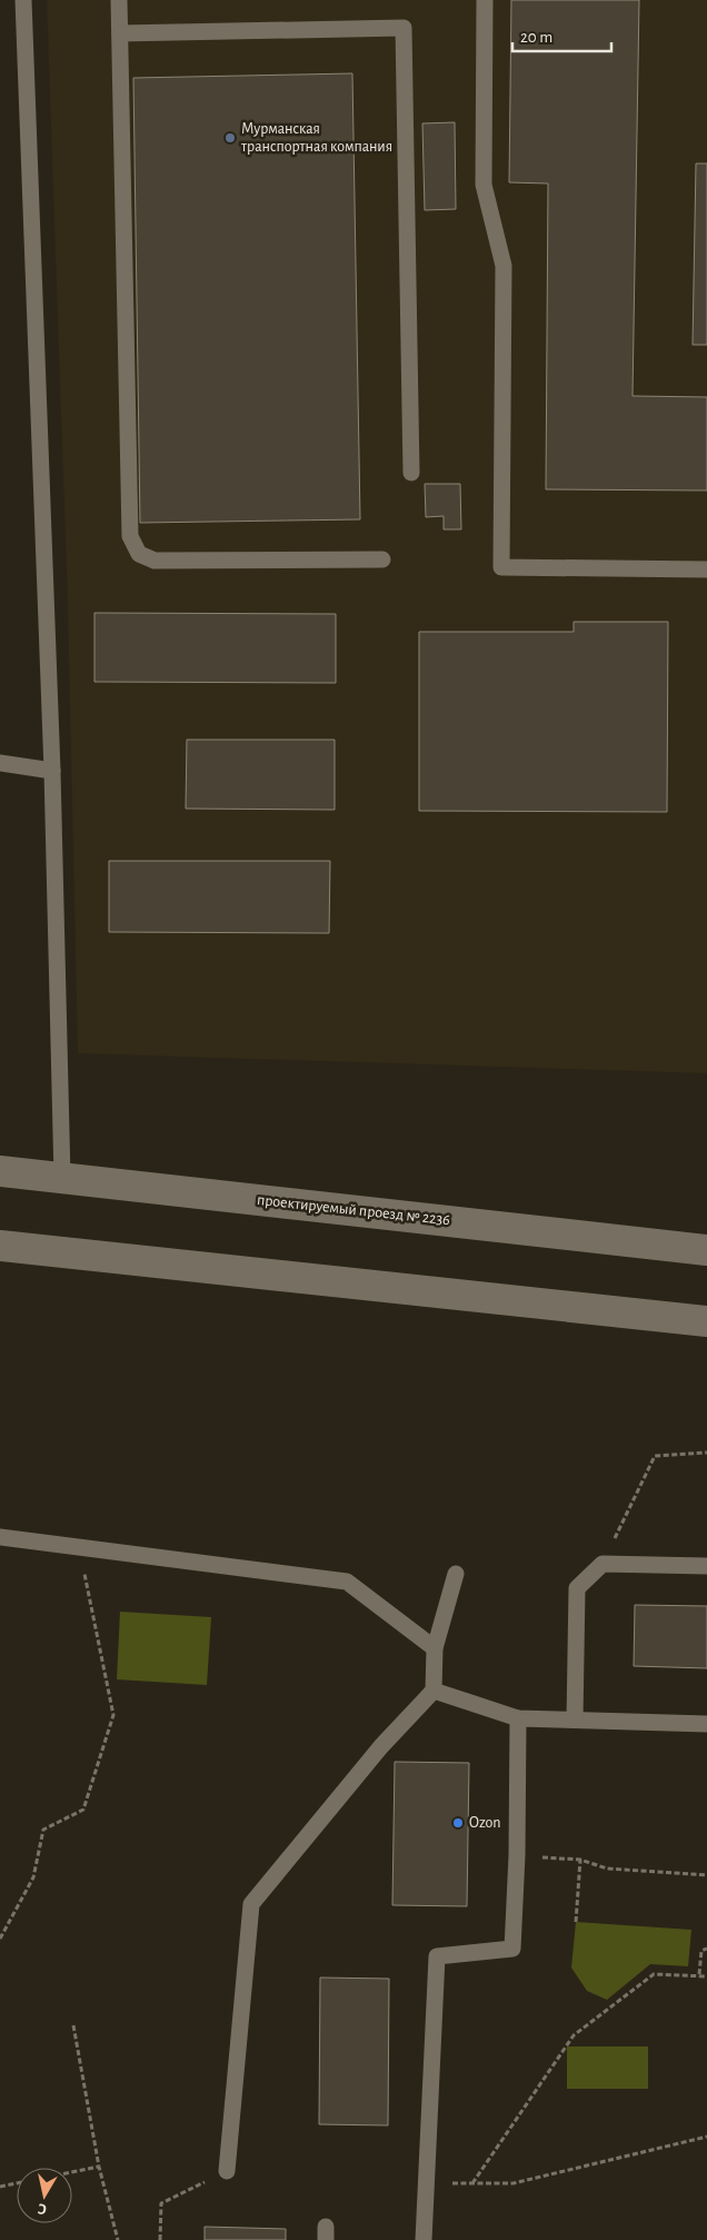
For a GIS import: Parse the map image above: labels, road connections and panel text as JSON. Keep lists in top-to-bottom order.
{
  "streets": {
    "main road": ["проектируемый проезд № 2236"]
  },
  "places": ["Мурманская транспортная компания", "Ozon"],
  "scale_bar": "20 m",
  "north": "bottom"
}
